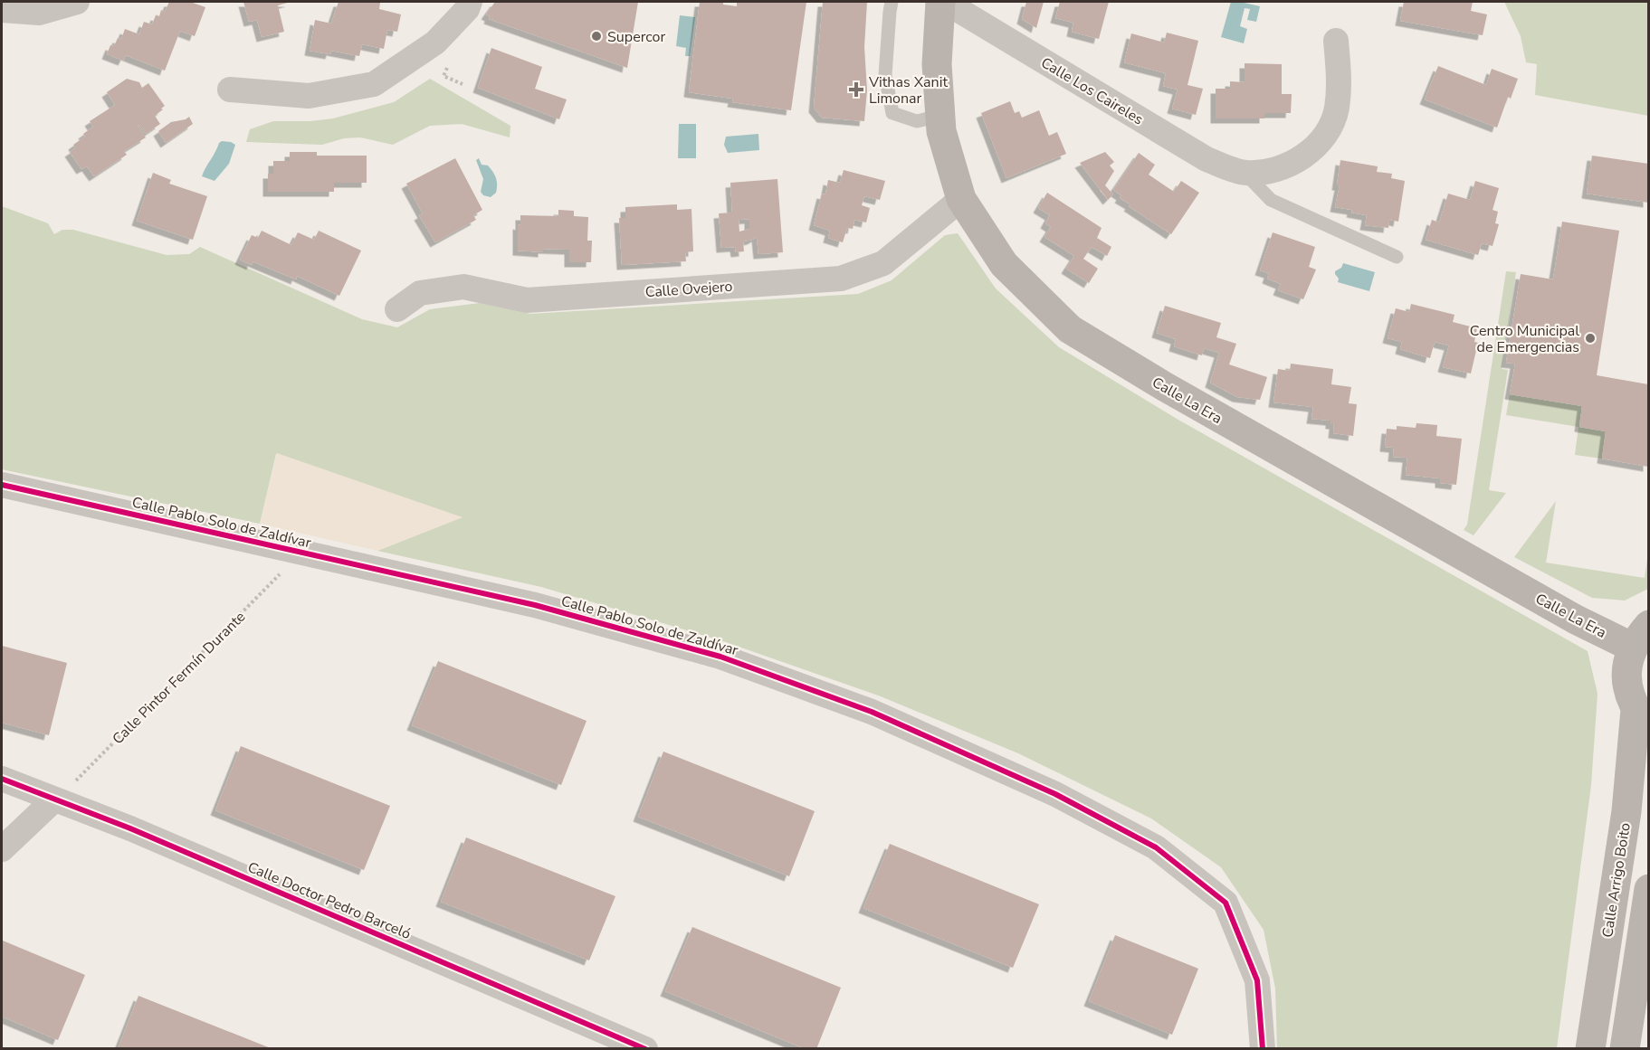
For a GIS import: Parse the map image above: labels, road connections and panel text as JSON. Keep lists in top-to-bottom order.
{
  "streets": {
    "main road": ["Calle La Era", "Calle Arrigo Boito"],
    "street": [
      "Calle Los Caireles",
      "Calle Ovejero",
      "Calle Pablo Solo de Zaldívar",
      "Calle Doctor Pedro Barceló"
    ],
    "path": ["Calle Pintor Fermín Durante"]
  },
  "crossings": [
    ["Calle Ovejero", "Calle La Era"]
  ],
  "places": {
    "other": ["Supercor", "Centro Municipal de Emergencias"],
    "health": ["Vithas Xanit Limonar"]
  }
}
